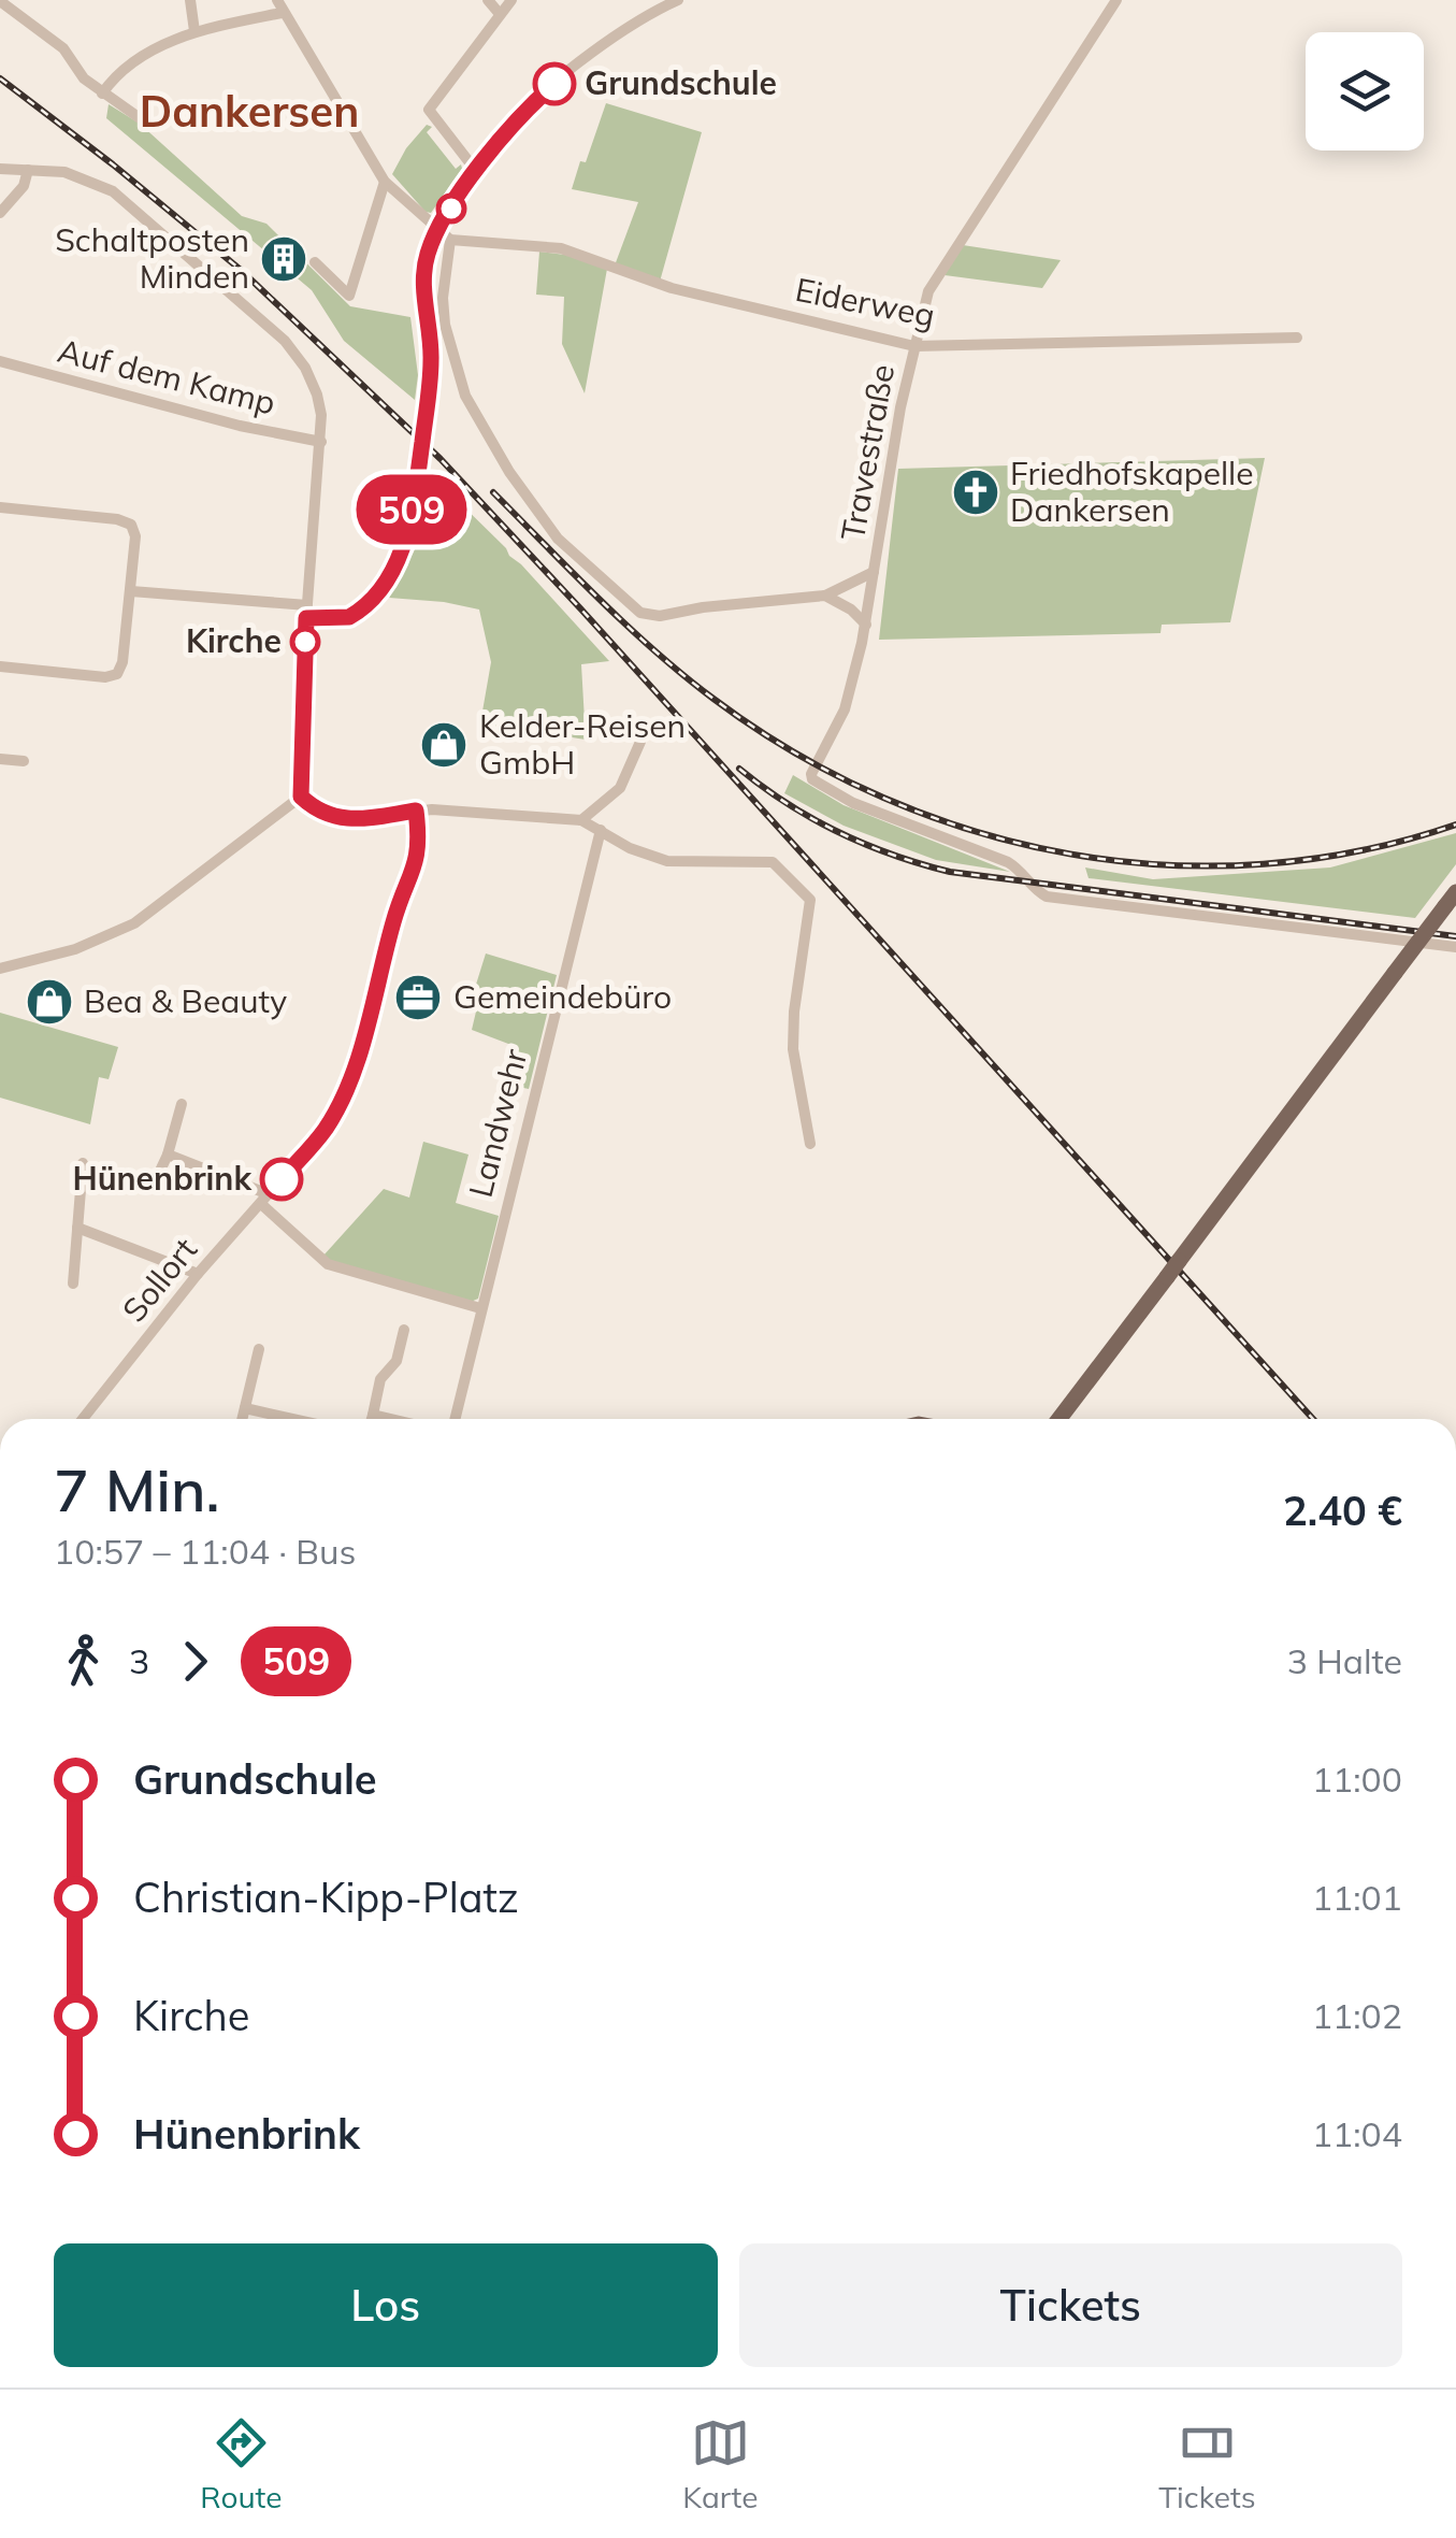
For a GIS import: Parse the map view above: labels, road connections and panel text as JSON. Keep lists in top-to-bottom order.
{
  "streets": {
    "street": [
      "Eiderweg",
      "Auf dem Kamp",
      "Travestraße",
      "Landwehr",
      "Sollort"
    ]
  },
  "crossings": [
    ["Eiderweg", "Travestraße"]
  ],
  "districts": ["Dankersen"],
  "places": {
    "other": ["Grundschule", "Kirche", "Hünenbrink"],
    "building": ["Schaltposten Minden"],
    "church": ["Friedhofskapelle Dankersen"],
    "shop": ["Kelder-Reisen GmbH", "Bea & Beauty"],
    "office": ["Gemeindebüro"]
  },
  "lines": ["bus line 509"],
  "page": {
    "on_map": "509",
    "heading": ["7 Min.", "10:57 – 11:04 · Bus", "2.40 €"],
    "legs": ["3", "509", "3 Halte"],
    "list": [
      {
        "name": "Grundschule",
        "value": "11:00"
      },
      {
        "name": "Christian-Kipp-Platz",
        "value": "11:01"
      },
      {
        "name": "Kirche",
        "value": "11:02"
      },
      {
        "name": "Hünenbrink",
        "value": "11:04"
      }
    ],
    "buttons": ["Los", "Tickets"],
    "tabs": ["Route", "Karte", "Tickets"]
  }
}
